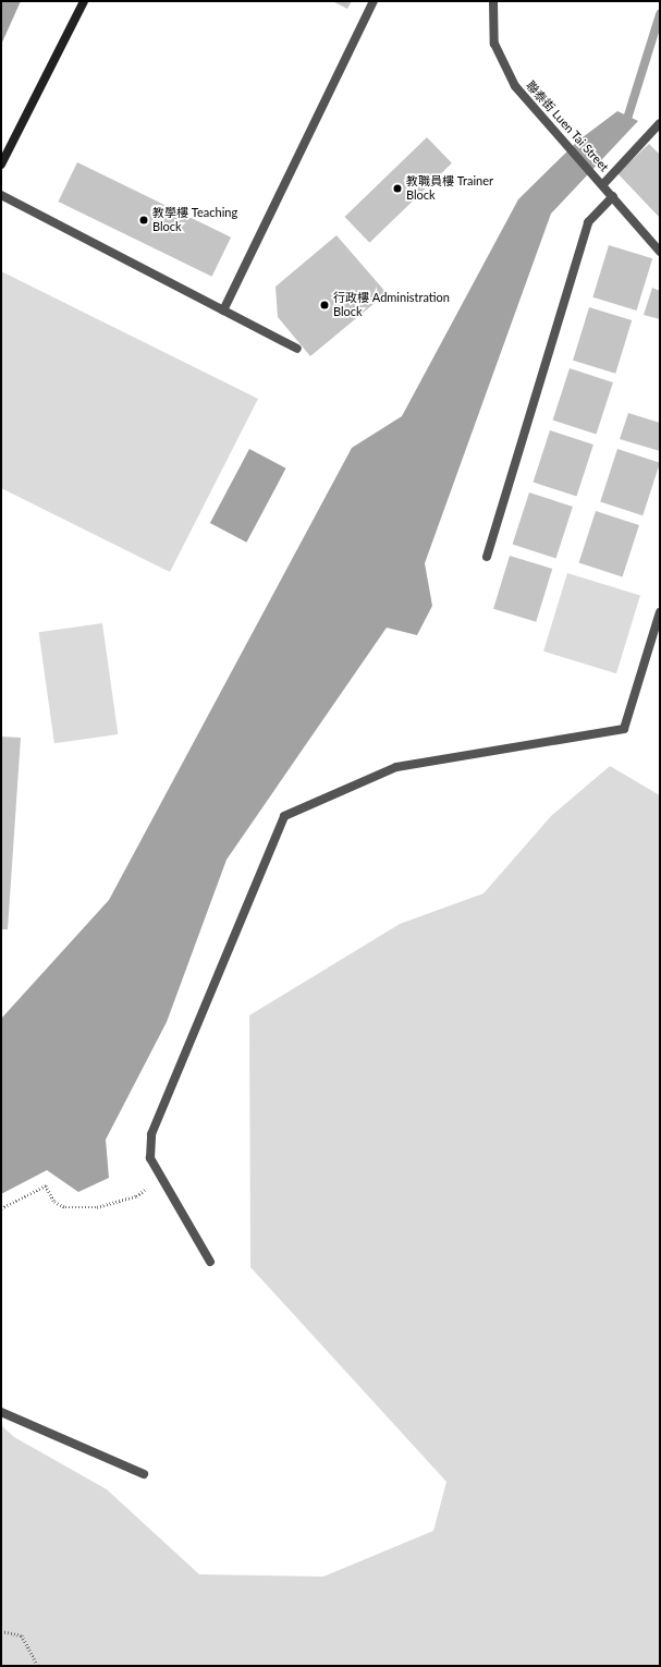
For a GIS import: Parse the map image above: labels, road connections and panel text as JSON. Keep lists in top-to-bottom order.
{
  "streets": {
    "street": ["聯泰街 Luen Tai Street"]
  },
  "places": ["教職員樓 Trainer Block", "教學樓 Teaching Block", "行政樓 Administration Block"]
}
